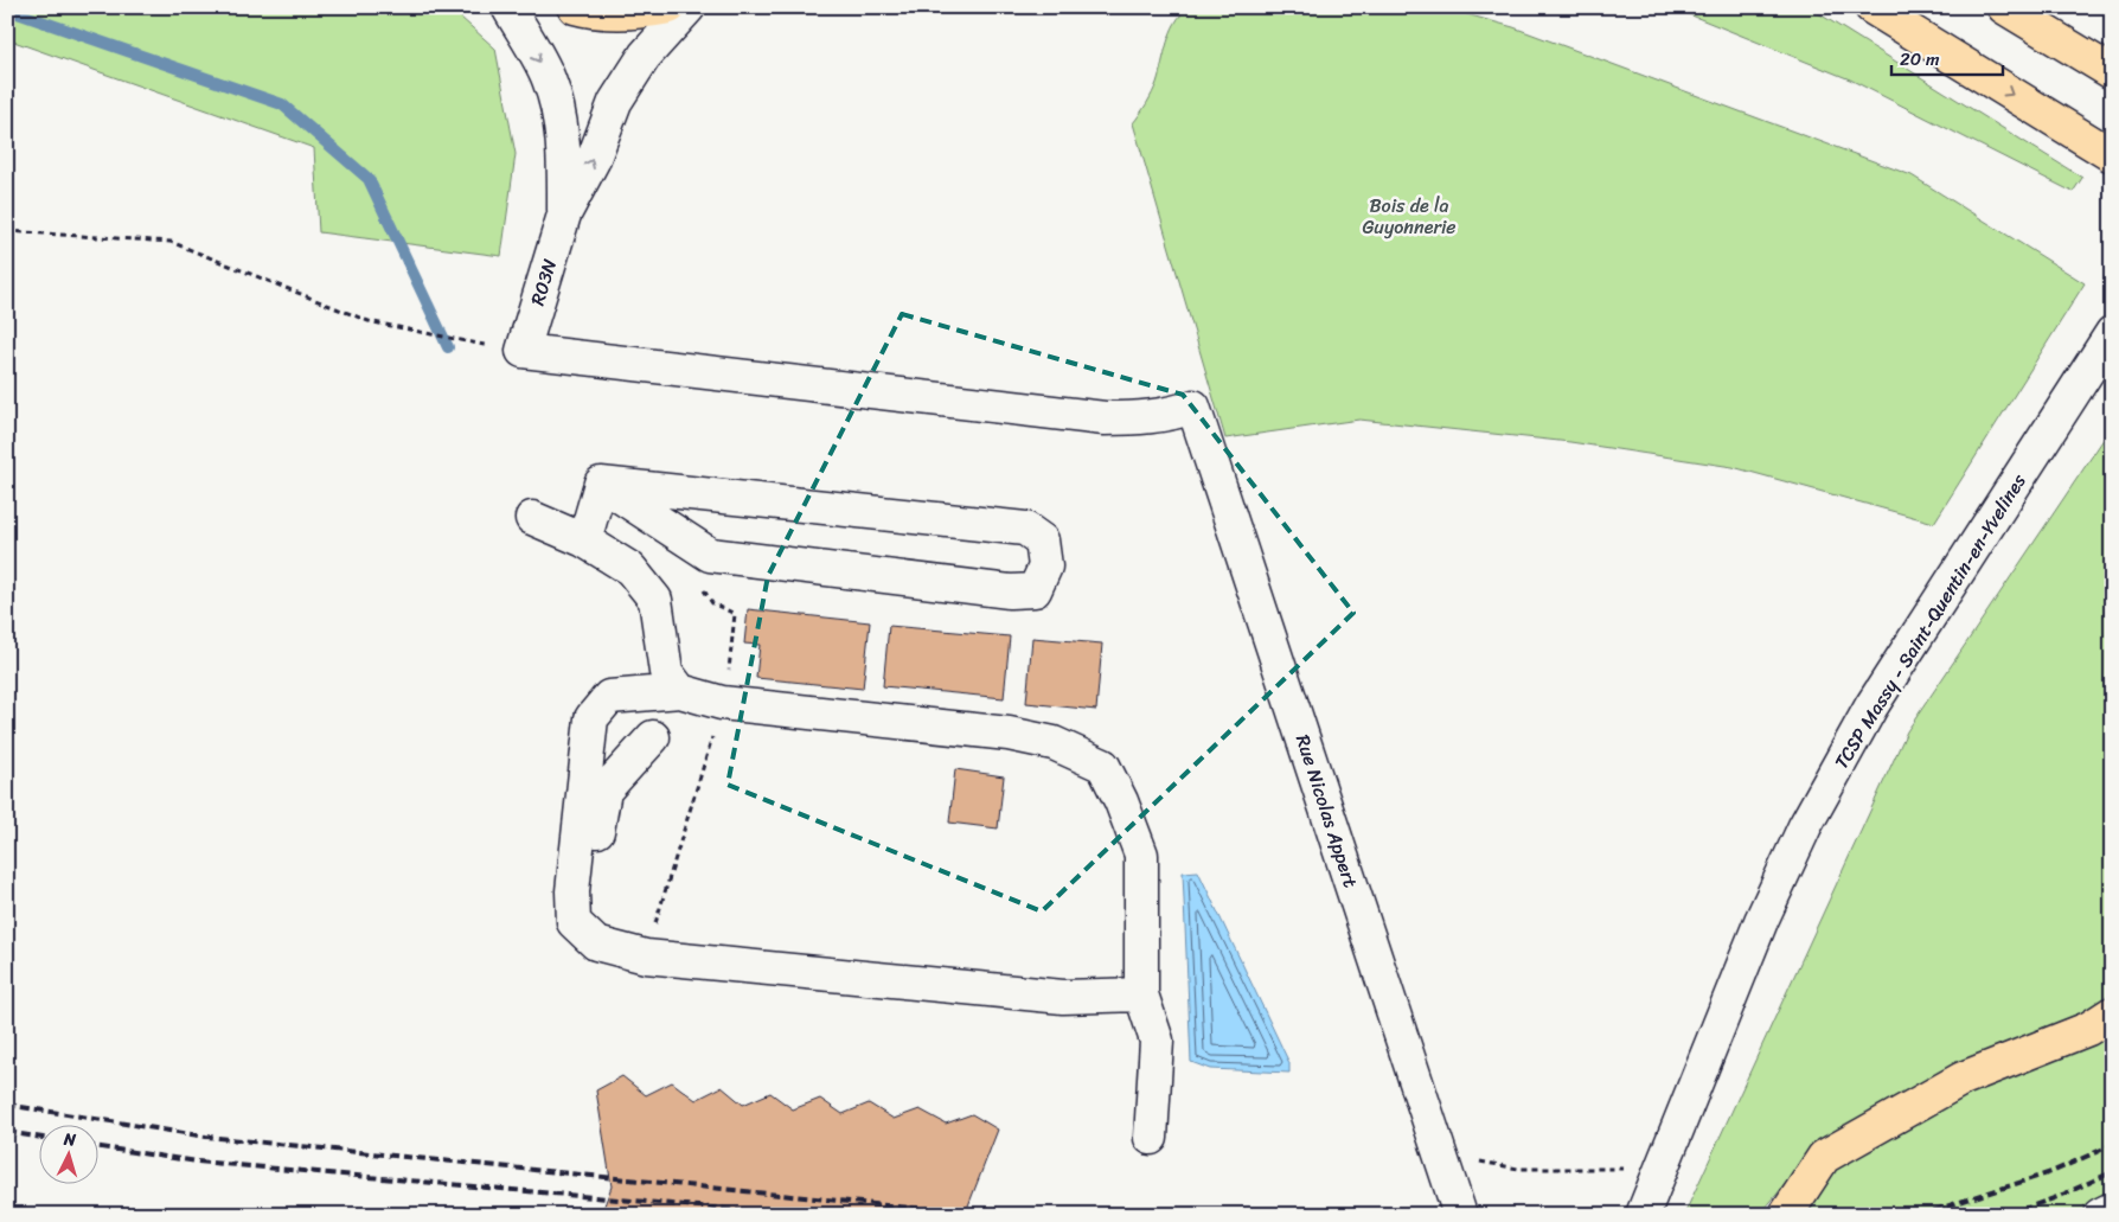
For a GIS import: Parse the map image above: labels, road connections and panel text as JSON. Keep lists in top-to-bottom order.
{
  "streets": {
    "street": ["R03N", "TCSP Massy - Saint-Quentin-en-Yvelines", "Rue Nicolas Appert"]
  },
  "crossings": [
    ["R03N", "Rue Nicolas Appert"]
  ],
  "parks": ["Bois de la Guyonnerie"],
  "scale_bar": "20 m",
  "north": "top"
}
